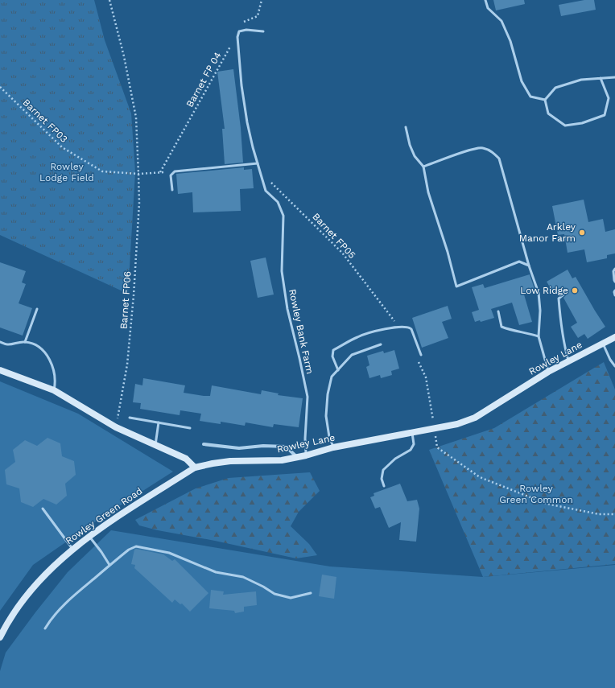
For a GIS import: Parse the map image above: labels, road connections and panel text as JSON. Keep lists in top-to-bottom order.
{
  "streets": {
    "street": ["Rowley Lane", "Rowley Green Road"],
    "lane": ["Rowley Bank Farm"],
    "path": [
      "Barnet FP 04",
      "Barnet FP03",
      "Barnet FP05",
      "Barnet FP06"
    ]
  },
  "crossings": [
    ["Barnet FP 04", "Rowley Bank Farm"],
    ["Barnet FP03", "Barnet FP06"],
    ["Barnet FP05", "Rowley Bank Farm"],
    ["Rowley Bank Farm", "Rowley Lane"],
    ["Rowley Lane", "Rowley Green Road"]
  ],
  "parks": ["Rowley Lodge Field", "Rowley Green Common"],
  "places": ["Arkley Manor Farm", "Low Ridge"]
}
